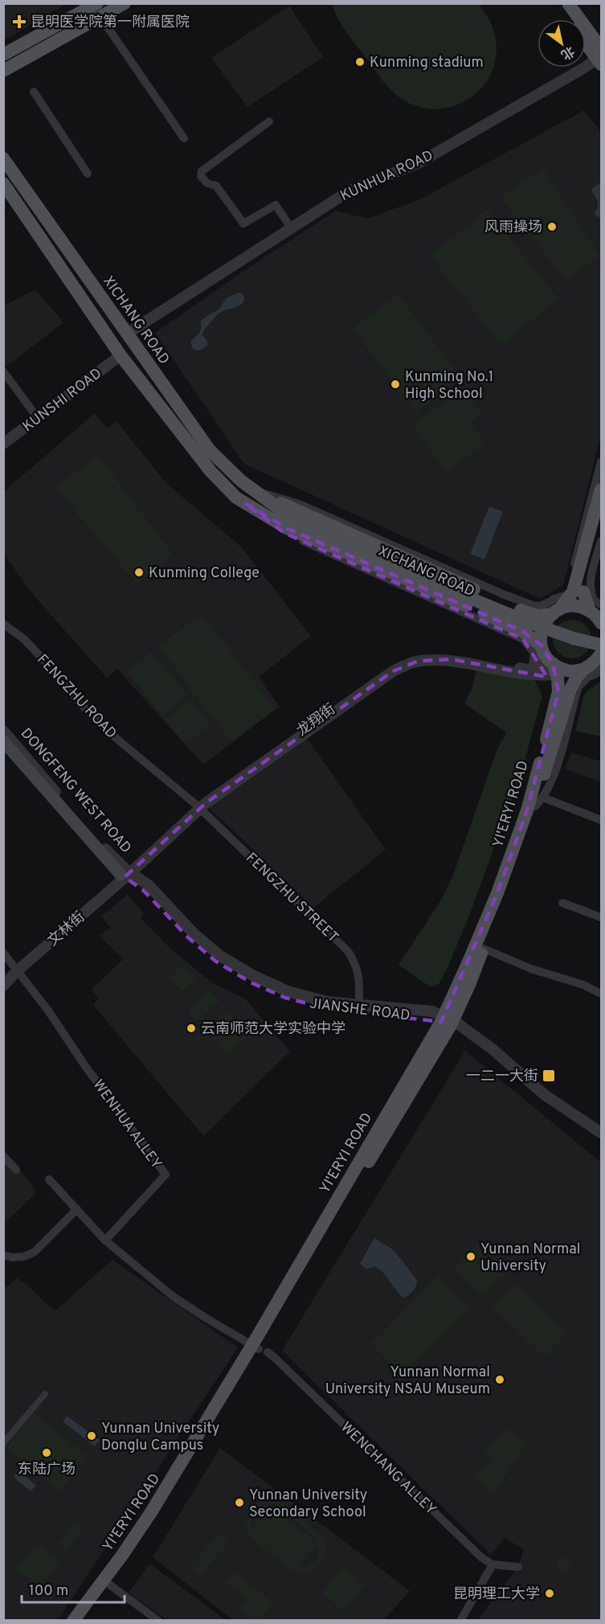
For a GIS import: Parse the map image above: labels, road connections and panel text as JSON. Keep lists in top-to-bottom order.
{
  "streets": {
    "main road": ["XICHANG ROAD", "DONGFENG WEST ROAD", "YI'ERYI ROAD"],
    "street": [
      "KUNHUA ROAD",
      "KUNSHI ROAD",
      "FENGZHU ROAD",
      "龙翔街",
      "FENGZHU STREET",
      "文林街",
      "JIANSHE ROAD",
      "WENHUA ALLEY",
      "WENCHANG ALLEY"
    ]
  },
  "crossings": [
    ["KUNHUA ROAD", "XICHANG ROAD"],
    ["XICHANG ROAD", "KUNSHI ROAD"],
    ["XICHANG ROAD", "龙翔街"],
    ["FENGZHU ROAD", "龙翔街"],
    ["FENGZHU ROAD", "FENGZHU STREET"],
    ["龙翔街", "DONGFENG WEST ROAD"],
    ["龙翔街", "YI'ERYI ROAD"],
    ["龙翔街", "FENGZHU STREET"],
    ["龙翔街", "文林街"],
    ["龙翔街", "JIANSHE ROAD"],
    ["DONGFENG WEST ROAD", "文林街"],
    ["DONGFENG WEST ROAD", "JIANSHE ROAD"],
    ["YI'ERYI ROAD", "JIANSHE ROAD"],
    ["YI'ERYI ROAD", "WENCHANG ALLEY"],
    ["FENGZHU STREET", "JIANSHE ROAD"],
    ["文林街", "JIANSHE ROAD"],
    ["文林街", "WENHUA ALLEY"]
  ],
  "places": {
    "health": ["昆明医学院第一附属医院"],
    "other": [
      "Kunming stadium",
      "风雨操场",
      "Kunming No.1 High School",
      "Kunming College",
      "云南师范大学实验中学",
      "Yunnan Normal University",
      "Yunnan Normal University NSAU Museum",
      "Yunnan University Donglu Campus",
      "东陆广场",
      "Yunnan University Secondary School",
      "昆明理工大学"
    ],
    "transit": ["一二一大街"]
  },
  "scale_bar": "100 m",
  "north": "bottom right"
}
